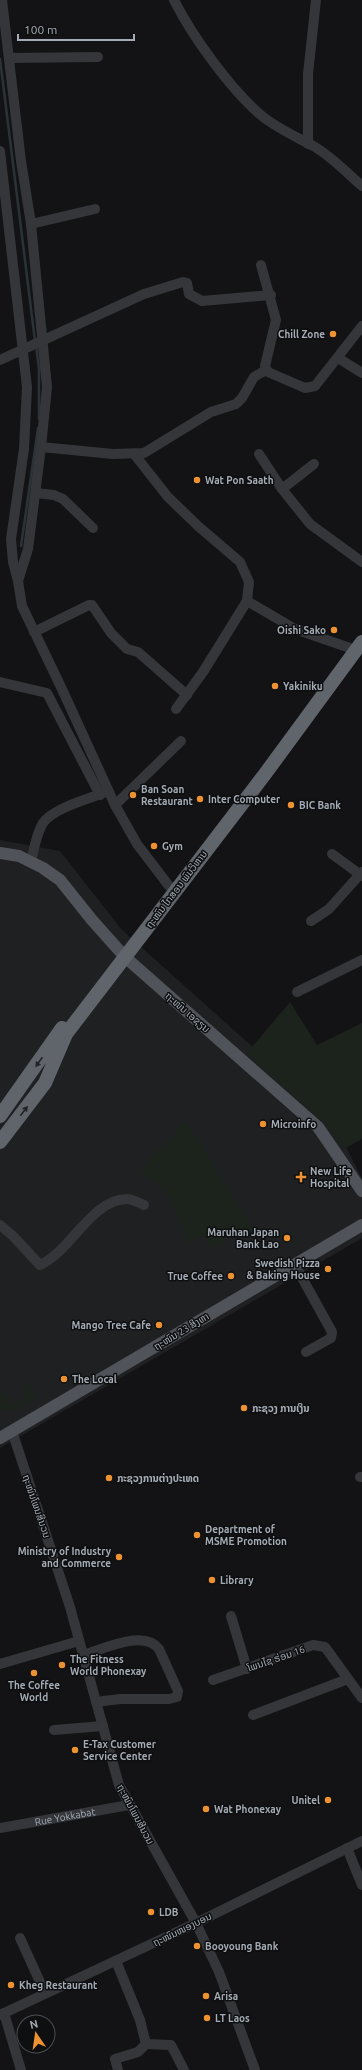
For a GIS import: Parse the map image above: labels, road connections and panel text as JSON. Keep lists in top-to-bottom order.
{
  "streets": {
    "highway": ["ຖະໜົນ ໄກສອນ ພົມວິຫານ"],
    "main road": ["ຖະໜົນ ເອຊຽນ", "ຖະໜົນ 23 ສິງຫາ"],
    "street": [
      "ຖະໜົນໂພນສີນວນ",
      "ໂພນໄຊ ຮ່ອມ 16",
      "Rue Yokkabat",
      "ຖະໜົນໜອງບອນ"
    ]
  },
  "crossings": [
    ["ຖະໜົນ ໄກສອນ ພົມວິຫານ", "ຖະໜົນ ເອຊຽນ"],
    ["ຖະໜົນ 23 ສິງຫາ", "ຖະໜົນໂພນສີນວນ"],
    ["ຖະໜົນໂພນສີນວນ", "Rue Yokkabat"],
    ["ຖະໜົນໂພນສີນວນ", "ຖະໜົນໜອງບອນ"]
  ],
  "places": {
    "other": [
      "Chill Zone",
      "Wat Pon Saath",
      "Oishi Sako",
      "Yakiniku",
      "Ban Soan Restaurant",
      "Inter Computer",
      "BIC Bank",
      "Gym",
      "Microinfo",
      "Maruhan Japan Bank Lao",
      "Swedish Pizza & Baking House",
      "True Coffee",
      "Mango Tree Cafe",
      "The Local",
      "ກະຊວງ ການເງິນ",
      "ກະຊວງການຕ່າງປະເທດ",
      "Department of MSME Promotion",
      "Ministry of Industry and Commerce",
      "Library",
      "The Fitness World Phonexay",
      "The Coffee World",
      "E-Tax Customer Service Center",
      "Unitel",
      "Wat Phonexay",
      "LDB",
      "Booyoung Bank",
      "Kheg Restaurant",
      "Arisa",
      "LT Laos"
    ],
    "health": ["New Life Hospital"]
  },
  "scale_bar": "100 m",
  "north": "top"
}
